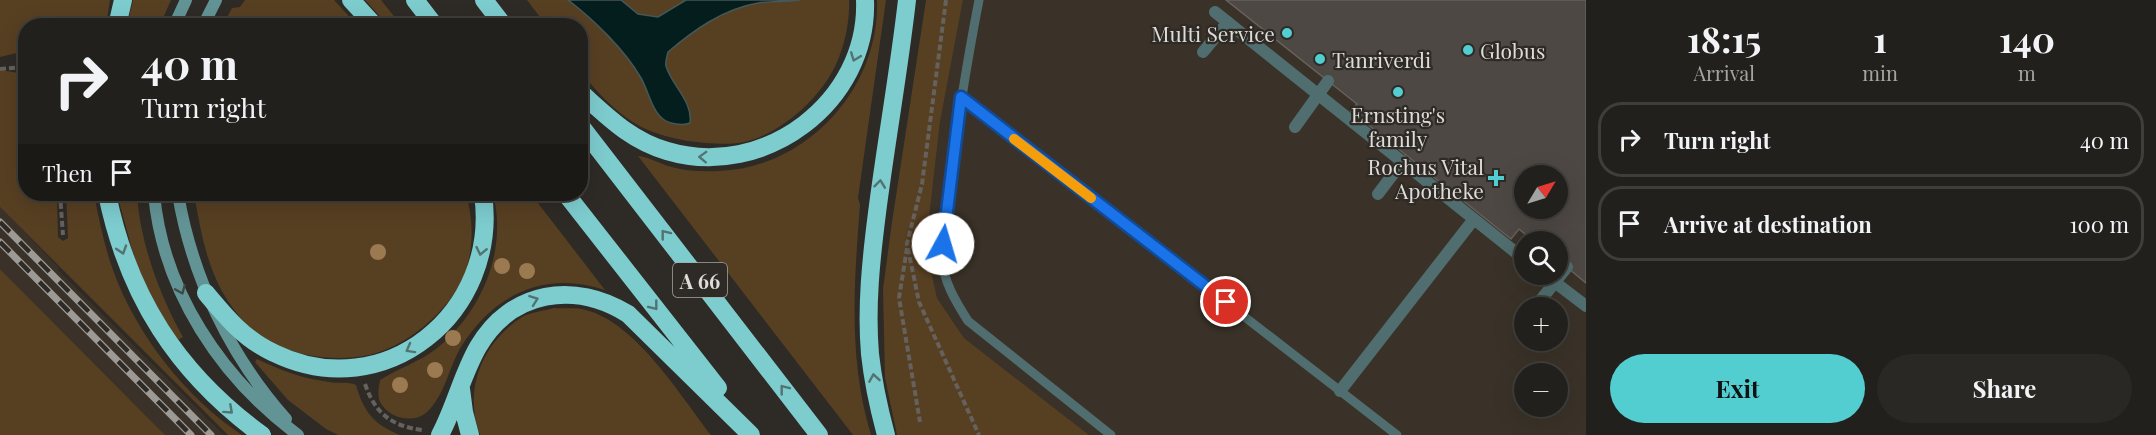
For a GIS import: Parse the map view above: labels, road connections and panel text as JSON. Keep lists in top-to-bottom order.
{
  "streets": {
    "highway": ["A 66"]
  },
  "places": {
    "other": [
      "Multi Service",
      "Globus",
      "Tanriverdi",
      "Ernsting's family"
    ],
    "health": ["Rochus Vital Apotheke"]
  },
  "north": "top right",
  "page": {
    "eta": [
      "18:15",
      "Arrival",
      "1",
      "min",
      "140",
      "m"
    ],
    "turn": ["40 m", "Turn right"],
    "list": [
      {
        "name": "Turn right",
        "value": "40 m"
      },
      {
        "name": "Arrive at destination",
        "value": "100 m"
      }
    ],
    "then": "Then",
    "map_buttons": ["+", "−"],
    "buttons": ["Exit", "Share"]
  }
}
